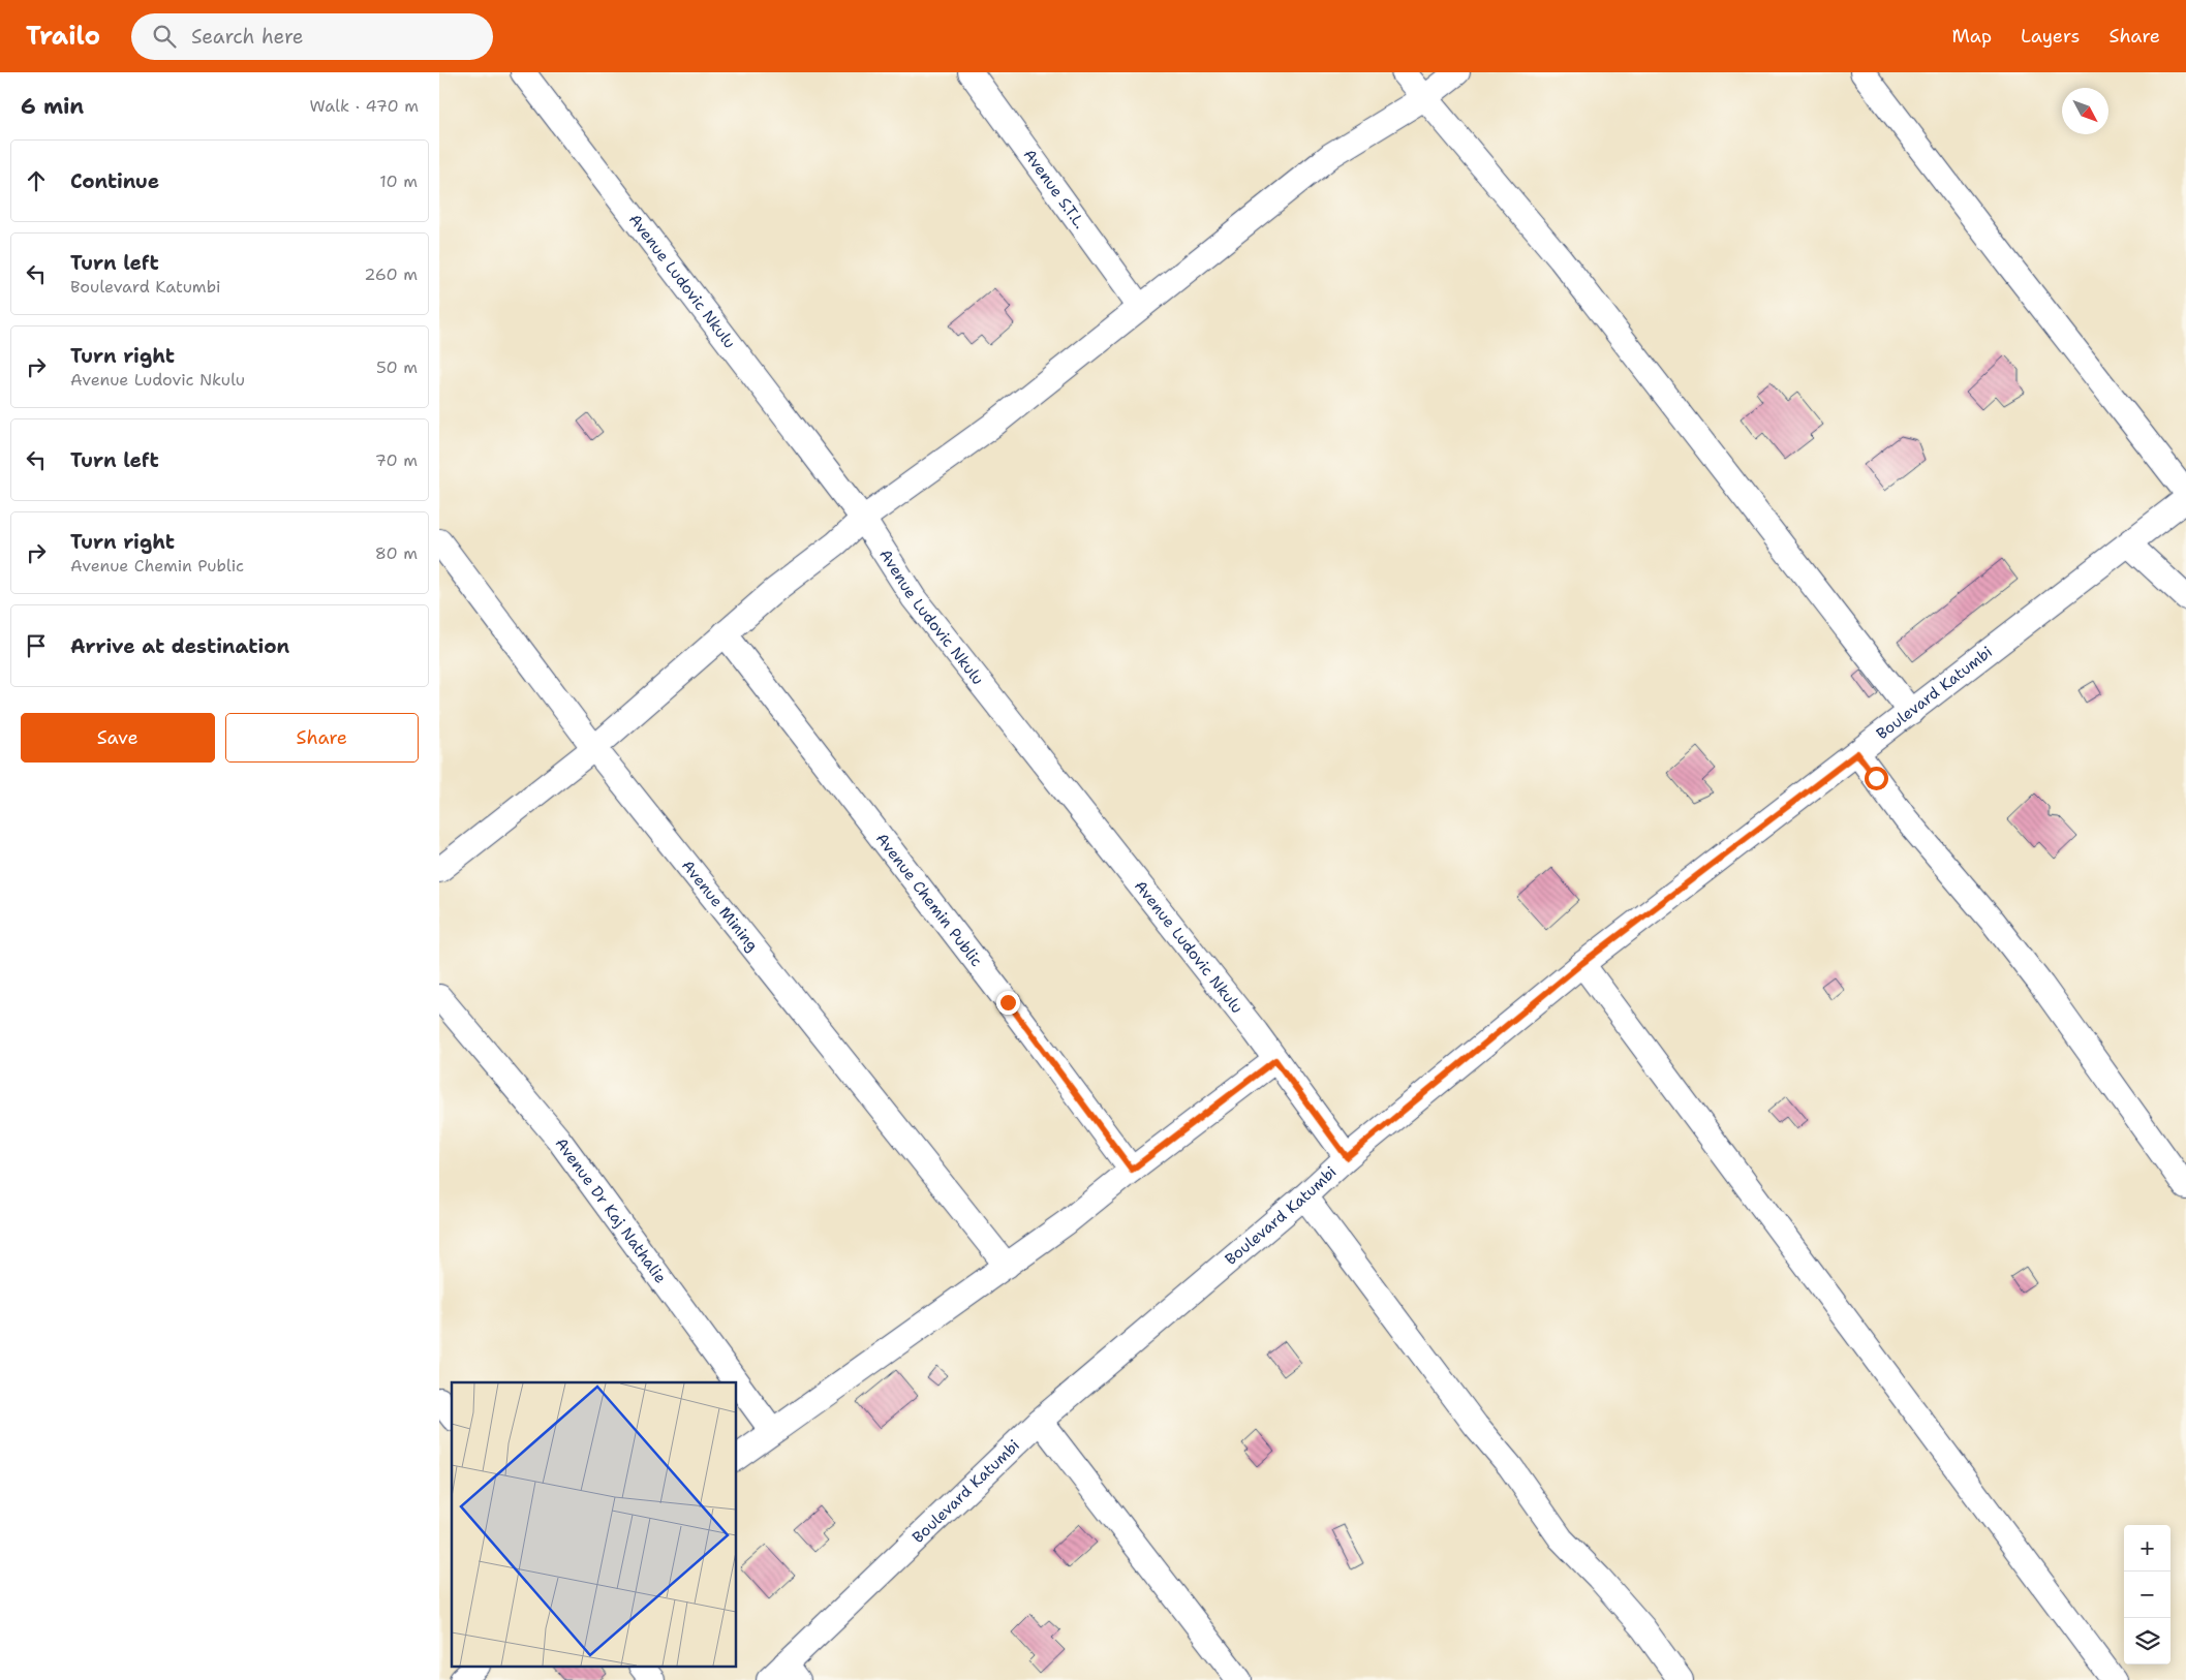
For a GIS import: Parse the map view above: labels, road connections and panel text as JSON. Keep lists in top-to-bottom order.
{
  "streets": {
    "street": [
      "Avenue S.T.L.",
      "Avenue Ludovic Nkulu",
      "Boulevard Katumbi",
      "Avenue Chemin Public",
      "Avenue Mining",
      "Avenue Dr Kaj Nathalie"
    ]
  },
  "crossings": [
    ["Avenue Ludovic Nkulu", "Boulevard Katumbi"]
  ],
  "north": "bottom right",
  "page": {
    "header": "Trailo",
    "search": "Search here",
    "nav": ["Map", "Layers", "Share"],
    "heading": ["6 min", "Walk · 470 m"],
    "list": [
      ["Continue", "10 m"],
      ["Turn left", "Boulevard Katumbi", "260 m"],
      ["Turn right", "Avenue Ludovic Nkulu", "50 m"],
      ["Turn left", "70 m"],
      ["Turn right", "Avenue Chemin Public", "80 m"],
      "Arrive at destination"
    ],
    "buttons": ["Save", "Share"],
    "map_buttons": ["+", "−"]
  }
}
